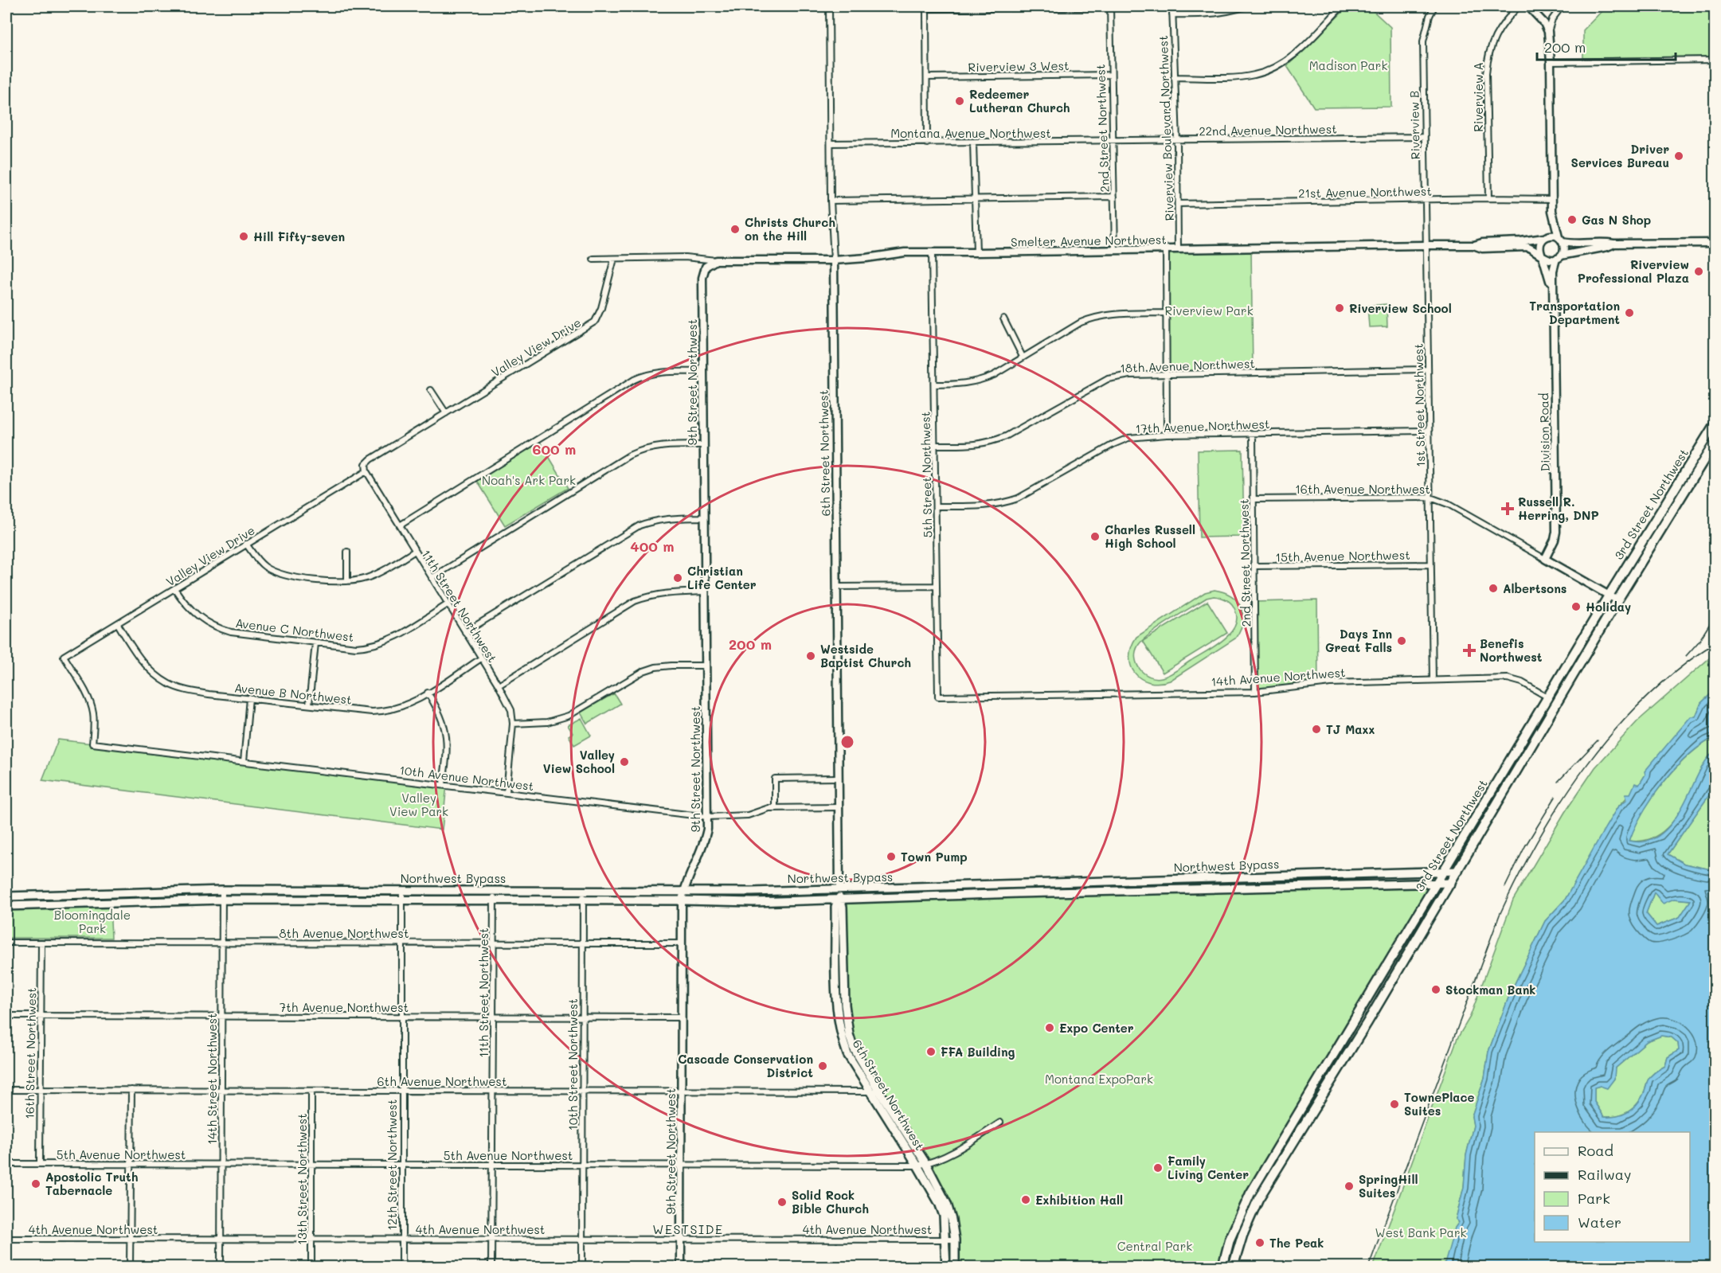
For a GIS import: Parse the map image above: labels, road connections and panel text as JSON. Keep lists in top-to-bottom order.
{
  "streets": {
    "highway": ["3rd Street Northwest"],
    "main road": ["6th Street Northwest", "Northwest Bypass"],
    "street": [
      "Riverview 3 West",
      "Riverview A",
      "Riverview B",
      "2nd Street Northwest",
      "Riverview Boulevard Northwest",
      "22nd Avenue Northwest",
      "Montana Avenue Northwest",
      "21st Avenue Northwest",
      "Smelter Avenue Northwest",
      "Valley View Drive",
      "18th Avenue Northwest",
      "9th Street Northwest",
      "1st Street Northwest",
      "17th Avenue Northwest",
      "Division Road",
      "5th Street Northwest",
      "16th Avenue Northwest",
      "15th Avenue Northwest",
      "11th Street Northwest",
      "Avenue C Northwest",
      "14th Avenue Northwest",
      "Avenue B Northwest",
      "10th Avenue Northwest",
      "8th Avenue Northwest",
      "7th Avenue Northwest",
      "16th Street Northwest",
      "10th Street Northwest",
      "14th Street Northwest",
      "6th Avenue Northwest",
      "5th Avenue Northwest",
      "12th Street Northwest",
      "13th Street Northwest",
      "4th Avenue Northwest"
    ]
  },
  "crossings": [
    ["Riverview 3 West", "2nd Street Northwest"],
    ["Riverview A", "21st Avenue Northwest"],
    ["Riverview B", "22nd Avenue Northwest"],
    ["Riverview B", "21st Avenue Northwest"],
    ["Riverview B", "Smelter Avenue Northwest"],
    ["Riverview B", "1st Street Northwest"],
    ["2nd Street Northwest", "22nd Avenue Northwest"],
    ["2nd Street Northwest", "Montana Avenue Northwest"],
    ["2nd Street Northwest", "Smelter Avenue Northwest"],
    ["2nd Street Northwest", "17th Avenue Northwest"],
    ["2nd Street Northwest", "16th Avenue Northwest"],
    ["2nd Street Northwest", "15th Avenue Northwest"],
    ["2nd Street Northwest", "14th Avenue Northwest"],
    ["Riverview Boulevard Northwest", "22nd Avenue Northwest"],
    ["Riverview Boulevard Northwest", "21st Avenue Northwest"],
    ["Riverview Boulevard Northwest", "Smelter Avenue Northwest"],
    ["22nd Avenue Northwest", "Montana Avenue Northwest"],
    ["Montana Avenue Northwest", "6th Street Northwest"],
    ["Smelter Avenue Northwest", "9th Street Northwest"],
    ["Smelter Avenue Northwest", "1st Street Northwest"],
    ["Smelter Avenue Northwest", "Division Road"],
    ["Smelter Avenue Northwest", "6th Street Northwest"],
    ["Smelter Avenue Northwest", "5th Street Northwest"],
    ["Valley View Drive", "11th Street Northwest"],
    ["Valley View Drive", "Avenue C Northwest"],
    ["Valley View Drive", "Avenue B Northwest"],
    ["Valley View Drive", "10th Avenue Northwest"],
    ["18th Avenue Northwest", "1st Street Northwest"],
    ["18th Avenue Northwest", "5th Street Northwest"],
    ["9th Street Northwest", "10th Avenue Northwest"],
    ["9th Street Northwest", "Northwest Bypass"],
    ["9th Street Northwest", "8th Avenue Northwest"],
    ["9th Street Northwest", "7th Avenue Northwest"],
    ["9th Street Northwest", "6th Avenue Northwest"],
    ["9th Street Northwest", "5th Avenue Northwest"],
    ["9th Street Northwest", "4th Avenue Northwest"],
    ["1st Street Northwest", "17th Avenue Northwest"],
    ["1st Street Northwest", "16th Avenue Northwest"],
    ["1st Street Northwest", "15th Avenue Northwest"],
    ["1st Street Northwest", "14th Avenue Northwest"],
    ["17th Avenue Northwest", "5th Street Northwest"],
    ["Division Road", "16th Avenue Northwest"],
    ["6th Street Northwest", "10th Avenue Northwest"],
    ["6th Street Northwest", "Northwest Bypass"],
    ["6th Street Northwest", "6th Avenue Northwest"],
    ["6th Street Northwest", "5th Avenue Northwest"],
    ["6th Street Northwest", "4th Avenue Northwest"],
    ["5th Street Northwest", "14th Avenue Northwest"],
    ["16th Avenue Northwest", "3rd Street Northwest"],
    ["3rd Street Northwest", "14th Avenue Northwest"],
    ["3rd Street Northwest", "Northwest Bypass"],
    ["11th Street Northwest", "Avenue C Northwest"],
    ["11th Street Northwest", "Avenue B Northwest"],
    ["11th Street Northwest", "10th Avenue Northwest"],
    ["11th Street Northwest", "Northwest Bypass"],
    ["11th Street Northwest", "8th Avenue Northwest"],
    ["11th Street Northwest", "7th Avenue Northwest"],
    ["11th Street Northwest", "6th Avenue Northwest"],
    ["11th Street Northwest", "5th Avenue Northwest"],
    ["11th Street Northwest", "4th Avenue Northwest"],
    ["Northwest Bypass", "10th Street Northwest"],
    ["Northwest Bypass", "14th Street Northwest"],
    ["Northwest Bypass", "12th Street Northwest"],
    ["8th Avenue Northwest", "16th Street Northwest"],
    ["8th Avenue Northwest", "10th Street Northwest"],
    ["8th Avenue Northwest", "14th Street Northwest"],
    ["8th Avenue Northwest", "12th Street Northwest"],
    ["7th Avenue Northwest", "16th Street Northwest"],
    ["7th Avenue Northwest", "10th Street Northwest"],
    ["7th Avenue Northwest", "14th Street Northwest"],
    ["7th Avenue Northwest", "12th Street Northwest"],
    ["16th Street Northwest", "6th Avenue Northwest"],
    ["16th Street Northwest", "5th Avenue Northwest"],
    ["10th Street Northwest", "6th Avenue Northwest"],
    ["10th Street Northwest", "5th Avenue Northwest"],
    ["10th Street Northwest", "4th Avenue Northwest"],
    ["14th Street Northwest", "6th Avenue Northwest"],
    ["14th Street Northwest", "5th Avenue Northwest"],
    ["14th Street Northwest", "4th Avenue Northwest"],
    ["6th Avenue Northwest", "12th Street Northwest"],
    ["6th Avenue Northwest", "13th Street Northwest"],
    ["5th Avenue Northwest", "12th Street Northwest"],
    ["5th Avenue Northwest", "13th Street Northwest"],
    ["12th Street Northwest", "4th Avenue Northwest"],
    ["13th Street Northwest", "4th Avenue Northwest"]
  ],
  "districts": ["WESTSIDE"],
  "parks": [
    "Madison Park",
    "Riverview Park",
    "Noah's Ark Park",
    "Valley View Park",
    "Bloomingdale Park",
    "Montana ExpoPark",
    "West Bank Park",
    "Central Park"
  ],
  "places": {
    "other": [
      "Redeemer Lutheran Church",
      "Driver Services Bureau",
      "Gas N Shop",
      "Christs Church on the Hill",
      "Hill Fifty-seven",
      "Riverview Professional Plaza",
      "Riverview School",
      "Transportation Department",
      "Charles Russell High School",
      "Christian Life Center",
      "Albertsons",
      "Holiday",
      "Days Inn Great Falls",
      "Westside Baptist Church",
      "TJ Maxx",
      "Valley View School",
      "Town Pump",
      "Stockman Bank",
      "Expo Center",
      "FFA Building",
      "Cascade Conservation District",
      "TownePlace Suites",
      "Family Living Center",
      "Apostolic Truth Tabernacle",
      "SpringHill Suites",
      "Exhibition Hall",
      "Solid Rock Bible Church",
      "The Peak"
    ],
    "health": ["Russell R. Herring, DNP", "Benefis Northwest"]
  },
  "legend": [
    "Road",
    "Railway",
    "Park",
    "Water"
  ],
  "scale_bar": "200 m",
  "rings": ["600 m", "400 m", "200 m"]
}
